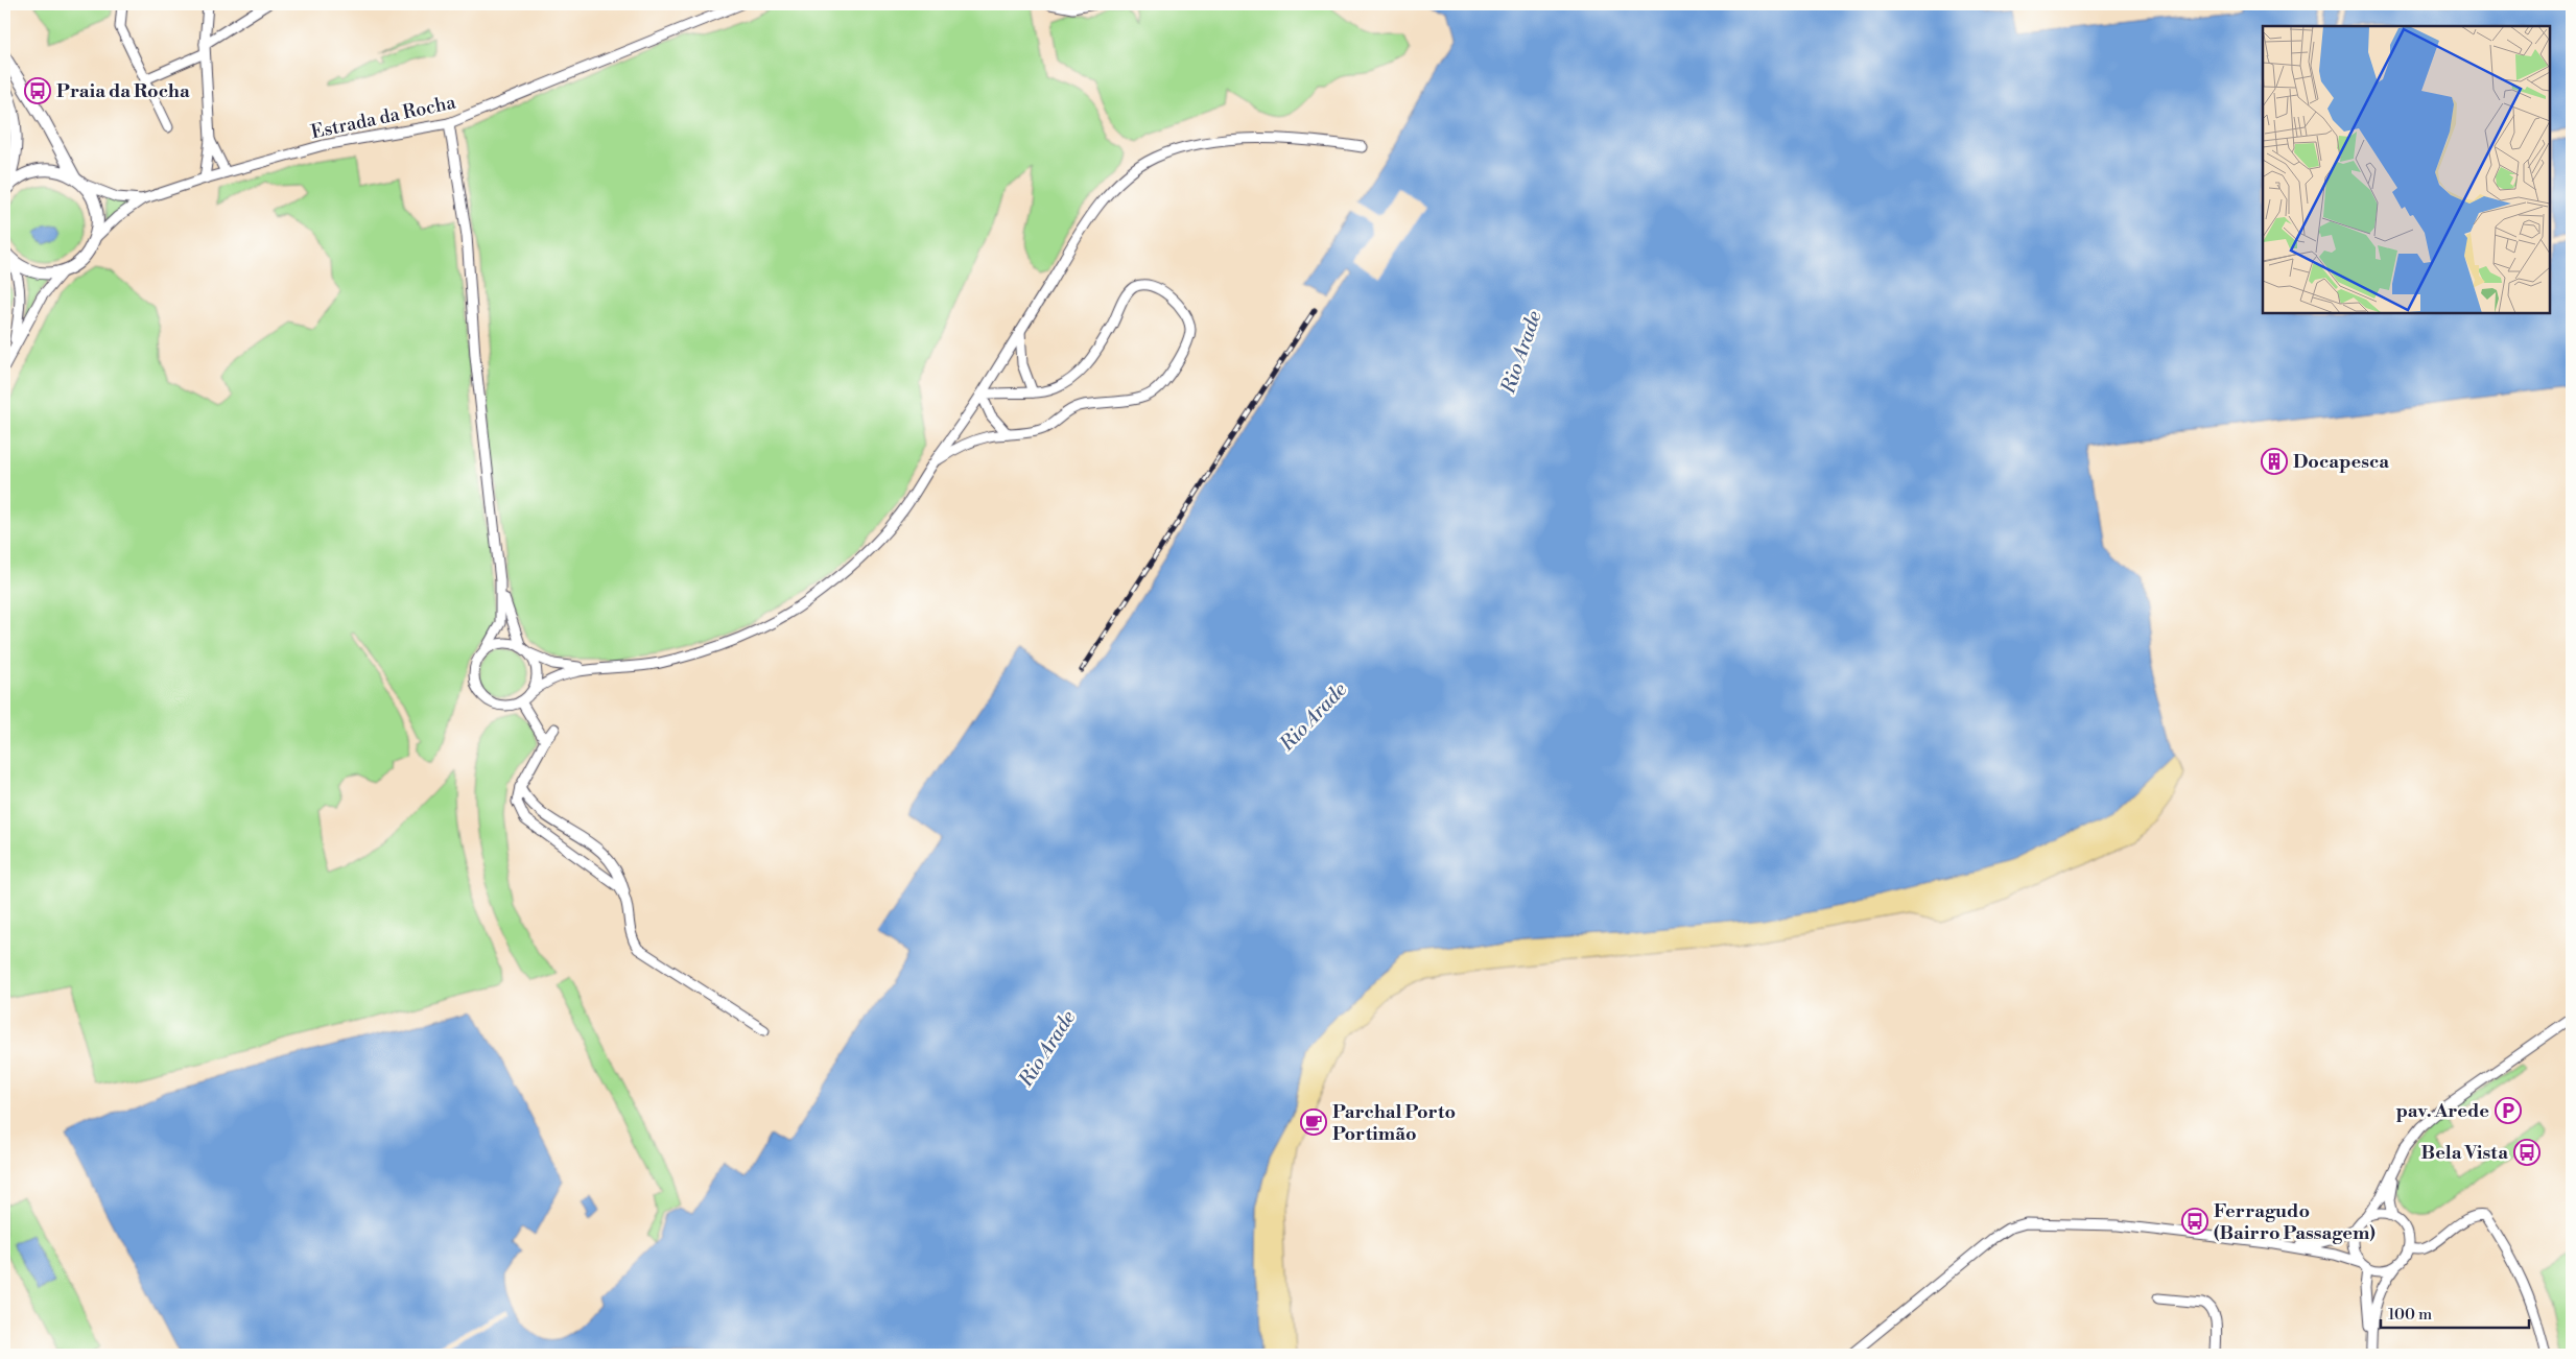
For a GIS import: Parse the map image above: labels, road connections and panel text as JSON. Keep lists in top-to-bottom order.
{
  "streets": {
    "street": ["Estrada da Rocha"]
  },
  "water": ["Rio Arade"],
  "places": {
    "bus stop": ["Praia da Rocha", "Bela Vista", "Ferragudo (Bairro Passagem)"],
    "building": ["Docapesca"],
    "parking": ["pav. Arede"],
    "cafe": ["Parchal Porto Portimão"]
  },
  "scale_bar": "100 m"
}
